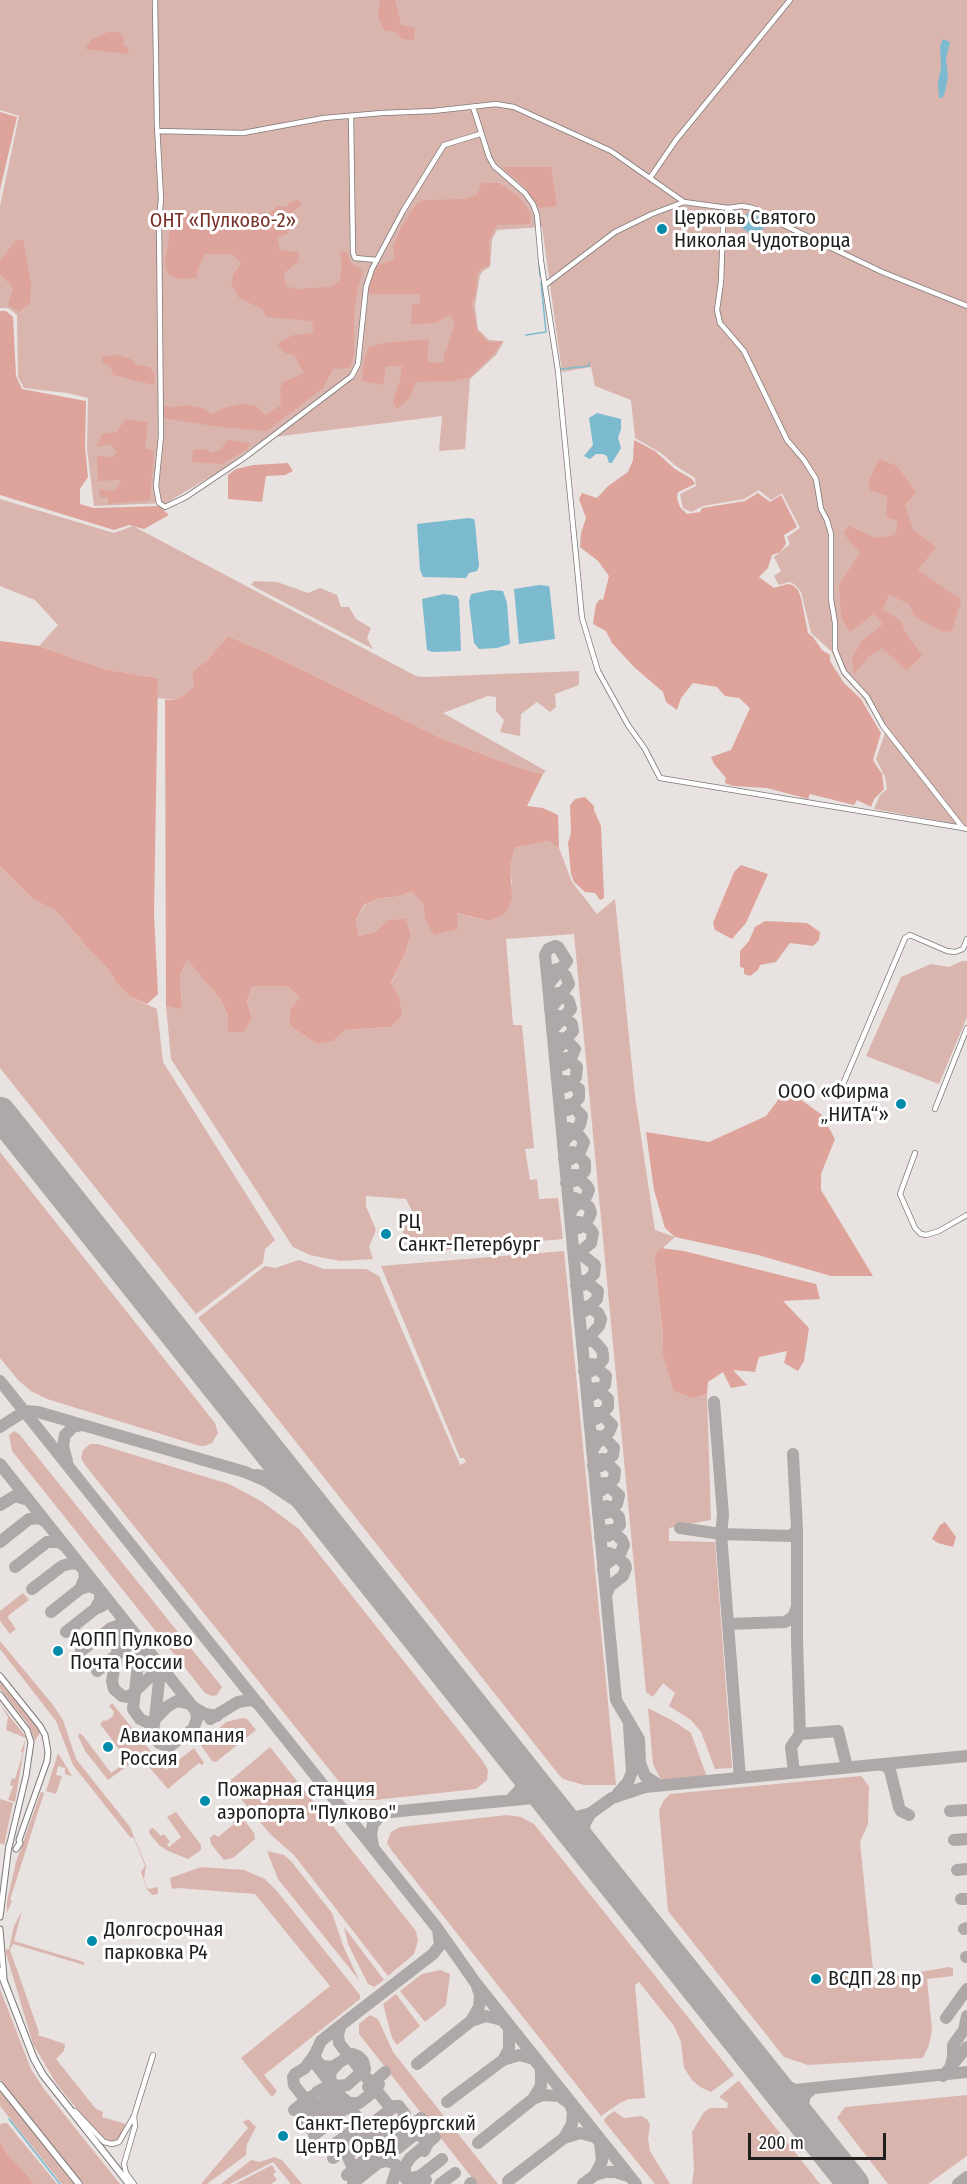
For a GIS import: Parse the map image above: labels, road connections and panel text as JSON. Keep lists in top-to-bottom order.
{
  "parks": ["ОНТ «Пулково-2»"],
  "places": [
    "Церковь Святого Николая Чудотворца",
    "ООО «Фирма „НИТА“»",
    "РЦ Санкт-Петербург",
    "АОПП Пулково Почта России",
    "Авиакомпания Россия",
    "Пожарная станция аэропорта \"Пулково\"",
    "Долгосрочная парковка P4",
    "ВСДП 28 пр",
    "Санкт-Петербургский Центр ОрВД"
  ],
  "scale_bar": "200 m"
}
